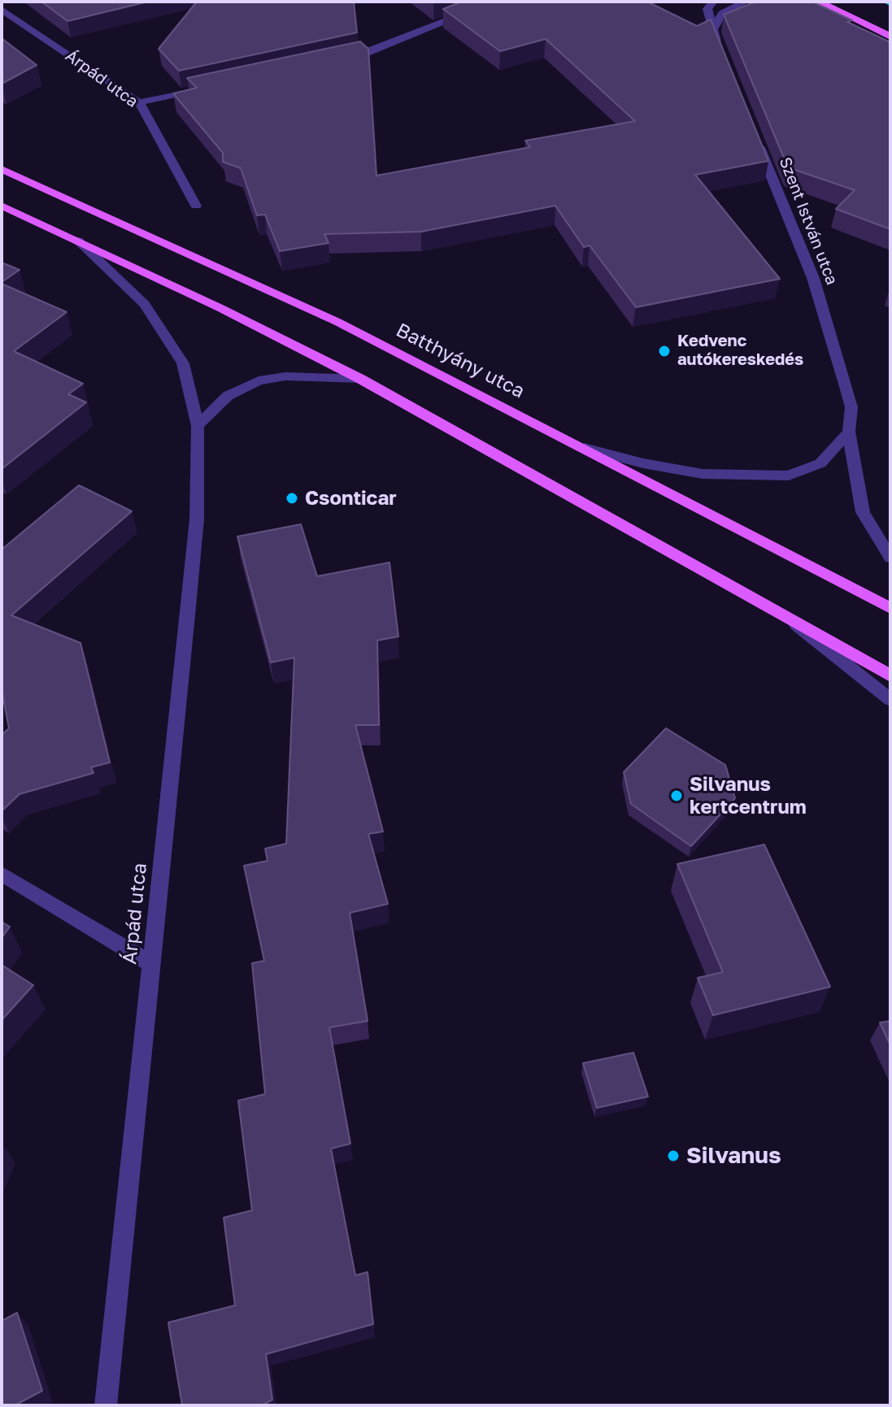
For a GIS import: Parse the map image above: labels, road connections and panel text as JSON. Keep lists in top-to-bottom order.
{
  "streets": {
    "main road": ["Batthyány utca"],
    "street": ["Árpád utca", "Szent István utca"]
  },
  "places": [
    "Kedvenc autókereskedés",
    "Csonticar",
    "Silvanus kertcentrum",
    "Silvanus"
  ]
}
